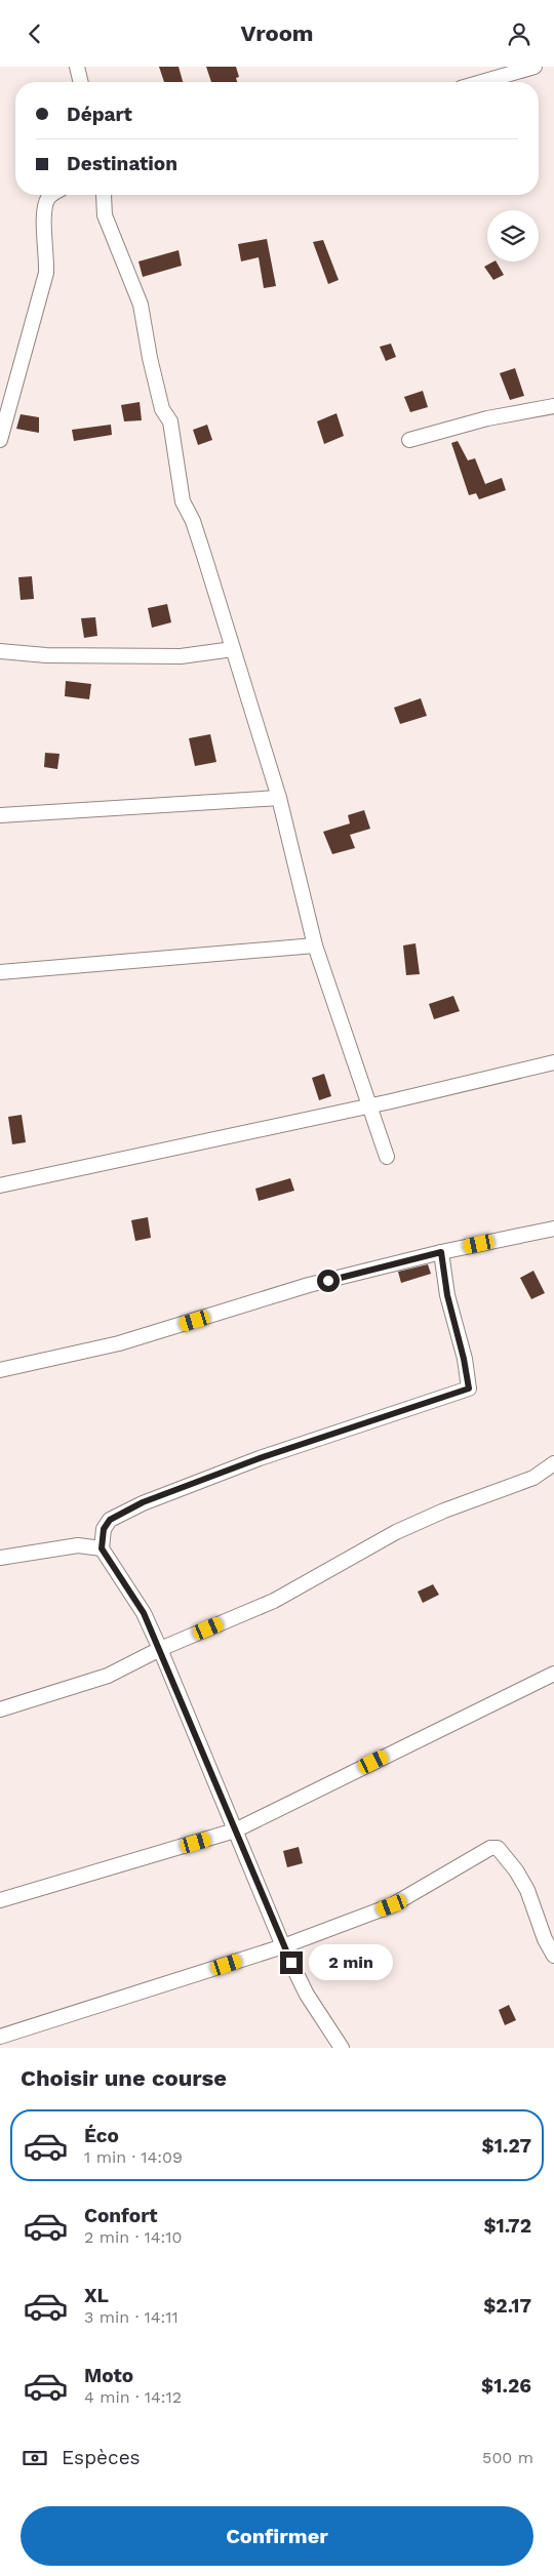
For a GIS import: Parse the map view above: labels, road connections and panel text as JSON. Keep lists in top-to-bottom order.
{
  "page": {
    "header": "Vroom",
    "banner": ["Départ", "Destination"],
    "bubble": "2 min",
    "heading": "Choisir une course",
    "list": [
      {
        "name": "Éco",
        "note": "1 min · 14:09",
        "value": "$1.27"
      },
      {
        "name": "Confort",
        "note": "2 min · 14:10",
        "value": "$1.72"
      },
      {
        "name": "XL",
        "note": "3 min · 14:11",
        "value": "$2.17"
      },
      {
        "name": "Moto",
        "note": "4 min · 14:12",
        "value": "$1.26"
      }
    ],
    "pay": ["Espèces", "500 m"],
    "buttons": "Confirmer"
  }
}
